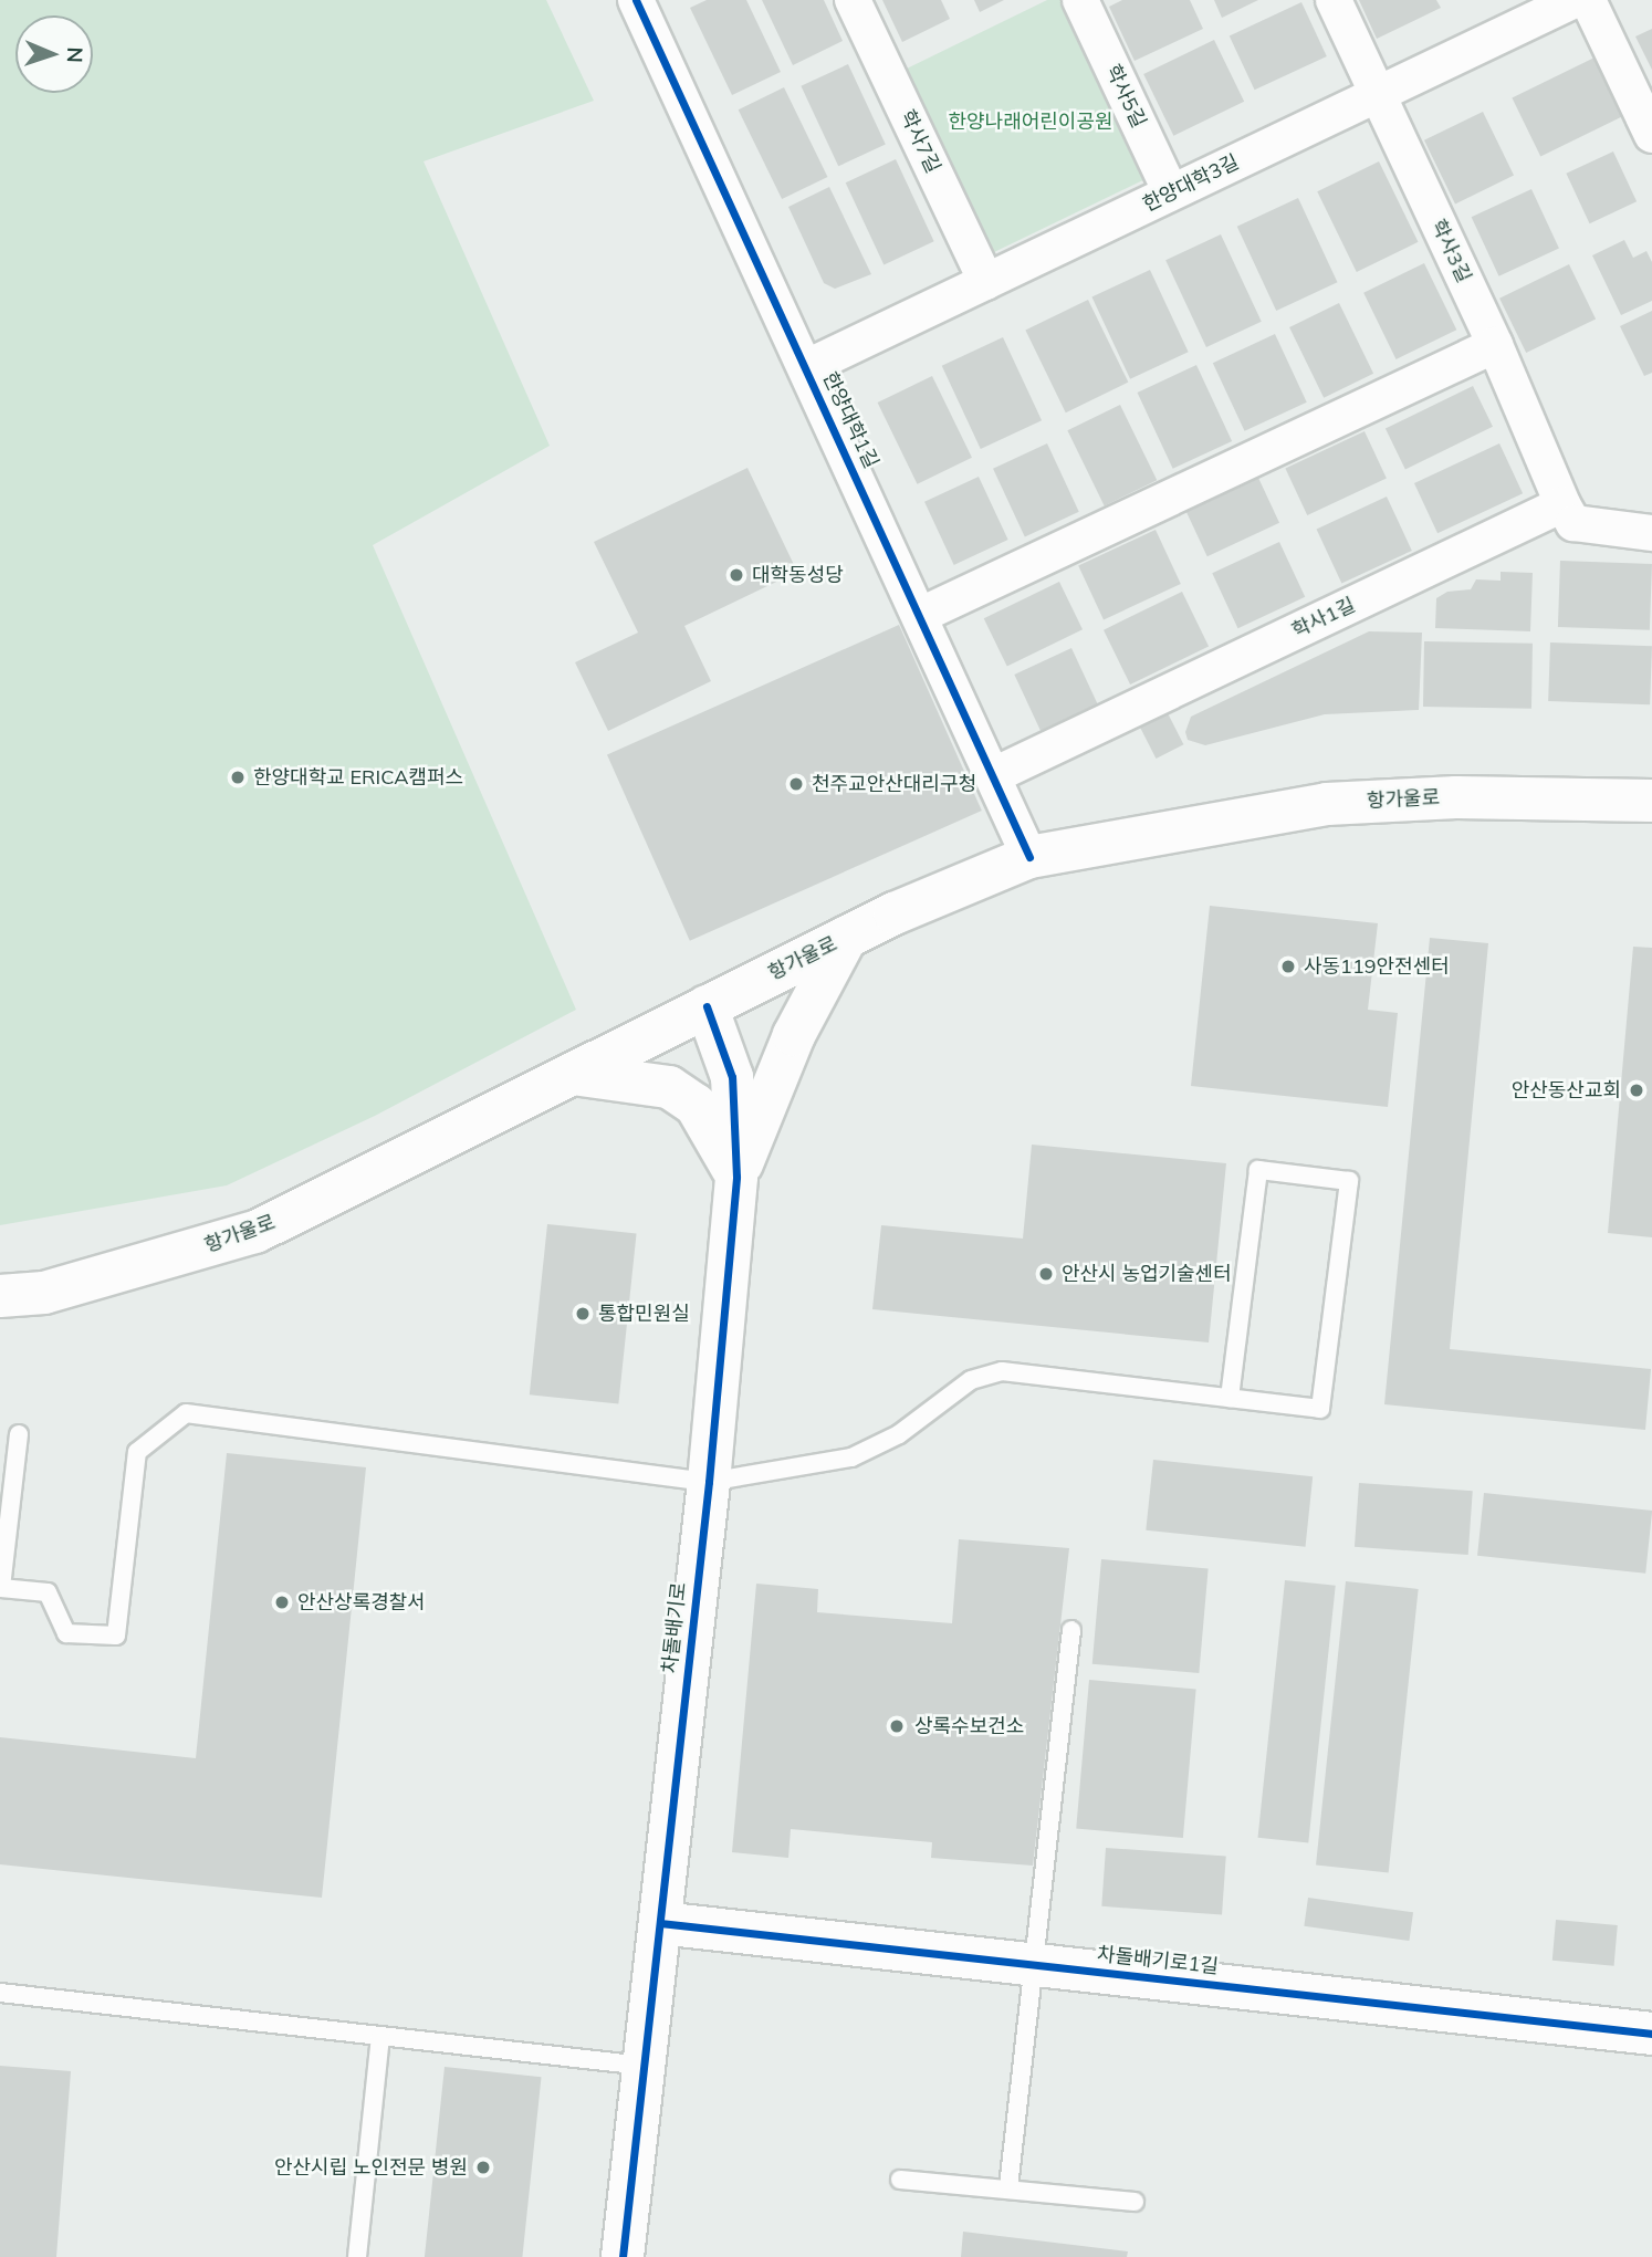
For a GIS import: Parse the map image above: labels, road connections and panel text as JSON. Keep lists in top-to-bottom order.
{
  "streets": {
    "street": [
      "학사5길",
      "학사7길",
      "한양대학3길",
      "학사3길",
      "한양대학1길",
      "학사1길",
      "항가울로",
      "차돌배기로",
      "차돌배기로1길"
    ]
  },
  "crossings": [
    ["학사5길", "한양대학3길"],
    ["학사7길", "한양대학3길"],
    ["한양대학3길", "학사3길"],
    ["한양대학3길", "한양대학1길"],
    ["학사3길", "학사1길"],
    ["한양대학1길", "학사1길"],
    ["한양대학1길", "항가울로"],
    ["항가울로", "차돌배기로"],
    ["차돌배기로", "차돌배기로1길"]
  ],
  "parks": ["한양나래어린이공원"],
  "places": [
    "대학동성당",
    "한양대학교 ERICA캠퍼스",
    "천주교안산대리구청",
    "사동119안전센터",
    "안산동산교회",
    "안산시 농업기술센터",
    "통합민원실",
    "안산상록경찰서",
    "상록수보건소",
    "안산시립 노인전문 병원"
  ],
  "north": "right"
}
